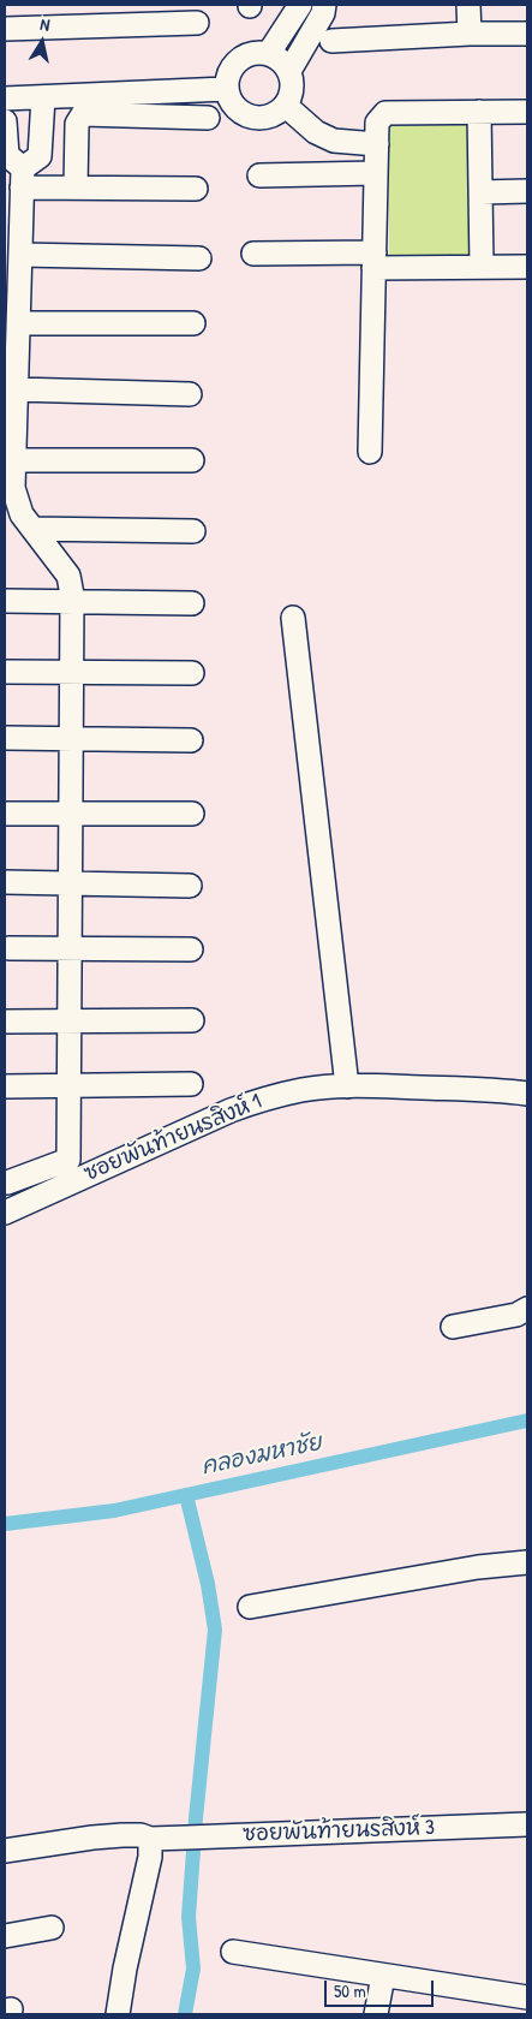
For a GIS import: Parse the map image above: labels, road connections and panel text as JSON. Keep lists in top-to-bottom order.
{
  "streets": {
    "street": ["ซอยพันท้ายนรสิงห์ 1", "ซอยพันท้ายนรสิงห์ 3"]
  },
  "water": ["คลองมหาชัย"],
  "scale_bar": "50 m",
  "north": "top"
}
